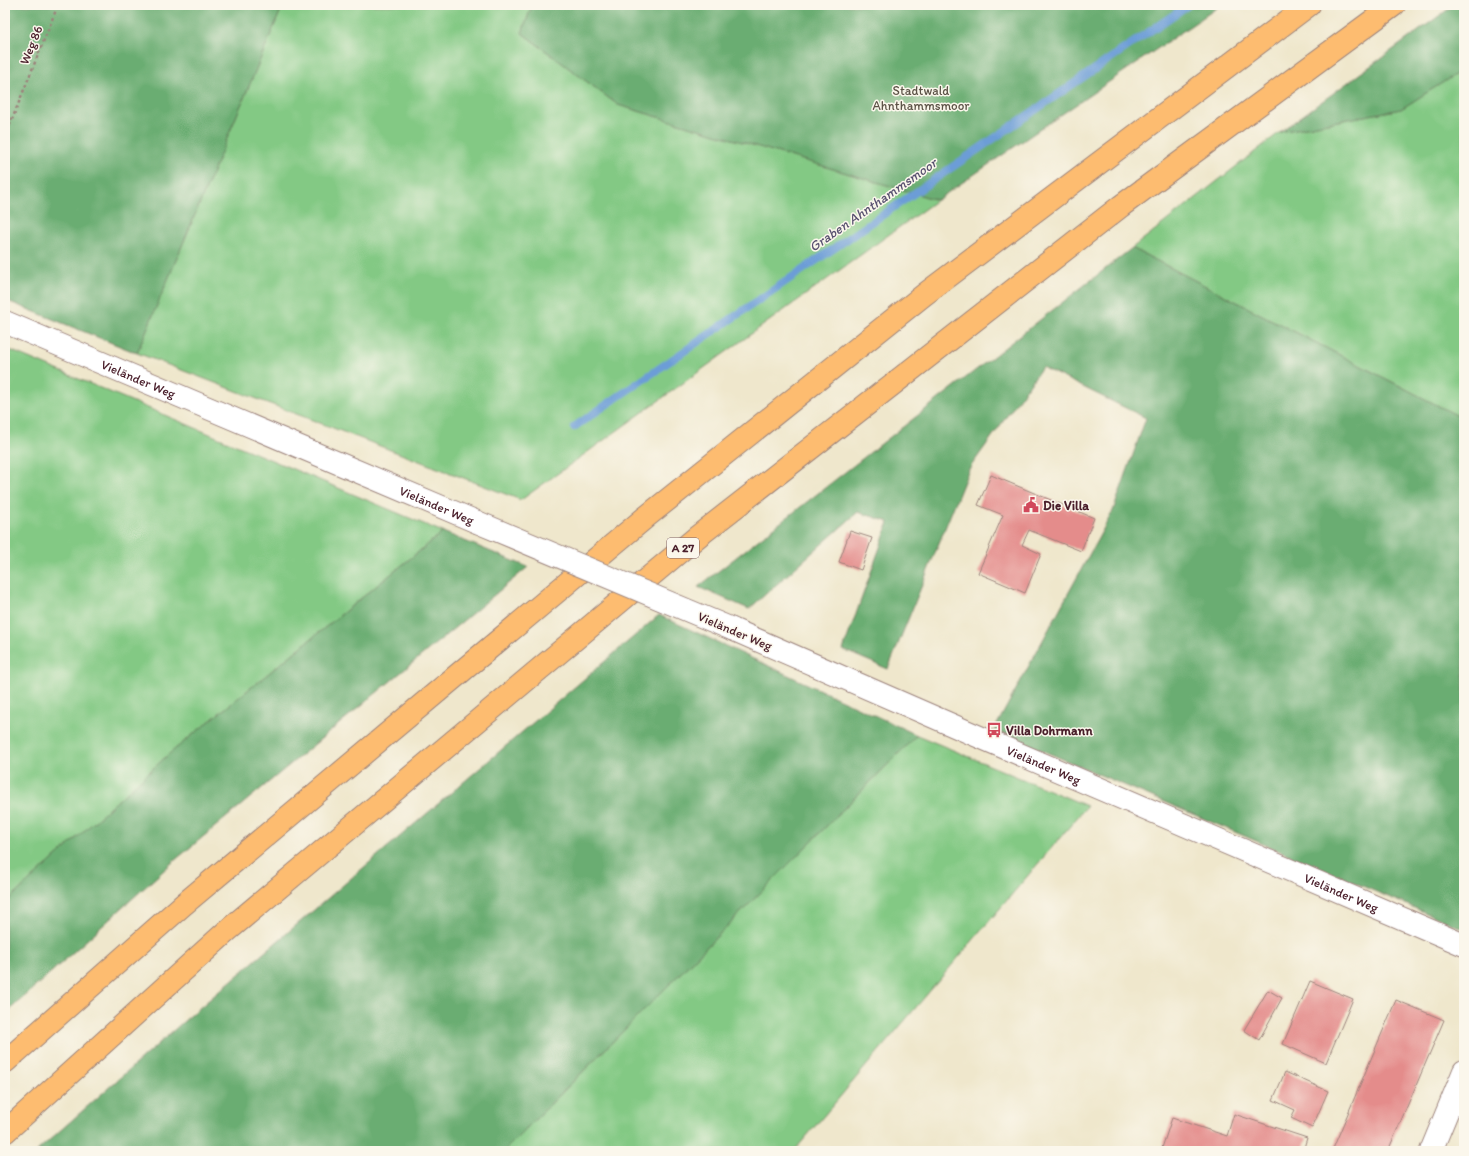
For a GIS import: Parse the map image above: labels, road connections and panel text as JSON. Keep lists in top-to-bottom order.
{
  "streets": {
    "highway": ["A 27"],
    "street": ["Vieländer Weg"],
    "path": ["Weg 86"]
  },
  "water": ["Graben Ahnthammsmoor"],
  "parks": ["Stadtwald Ahnthammsmoor"],
  "places": {
    "public building": ["Die Villa"],
    "bus stop": ["Villa Dohrmann"]
  }
}
